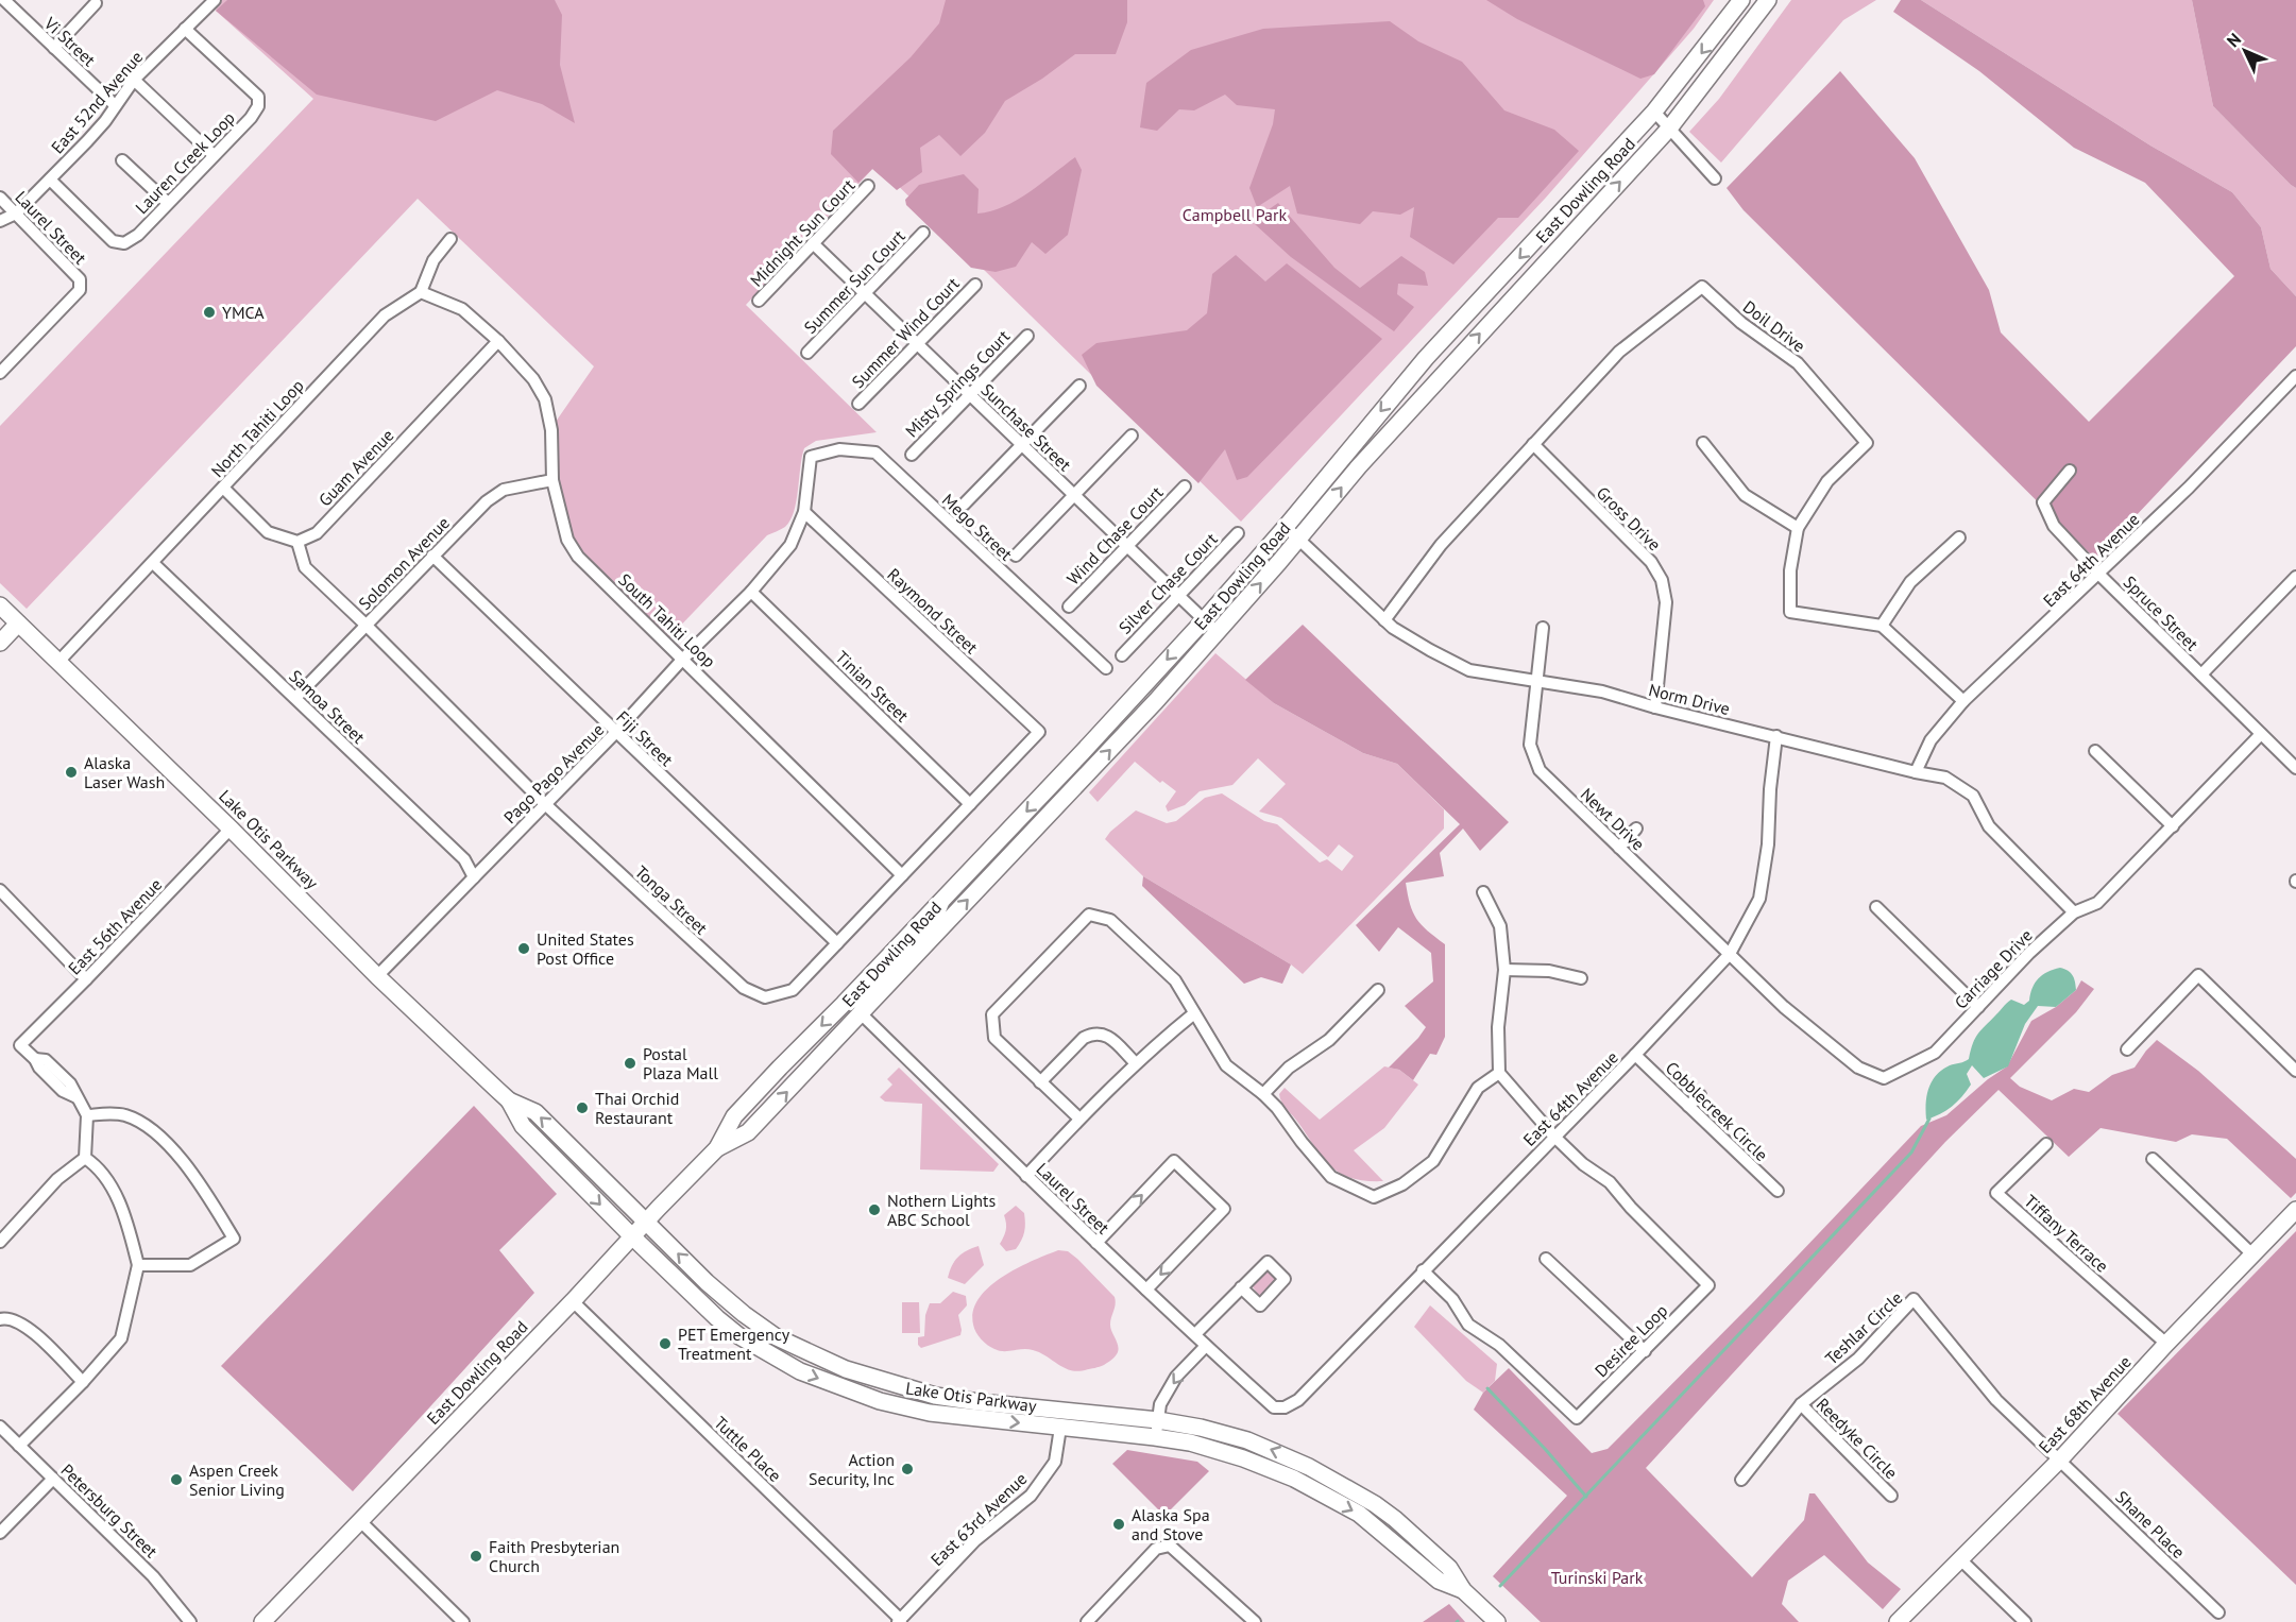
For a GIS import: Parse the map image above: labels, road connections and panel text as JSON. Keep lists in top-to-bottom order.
{
  "streets": {
    "main road": ["East Dowling Road", "Lake Otis Parkway", "East 68th Avenue"],
    "street": [
      "Vi Street",
      "East 52nd Avenue",
      "Lauren Creek Loop",
      "Laurel Street",
      "Midnight Sun Court",
      "Summer Sun Court",
      "Doil Drive",
      "Summer Wind Court",
      "Misty Springs Court",
      "Sunchase Street",
      "North Tahiti Loop",
      "Guam Avenue",
      "Gross Drive",
      "Mego Street",
      "Wind Chase Court",
      "East 64th Avenue",
      "Solomon Avenue",
      "Silver Chase Court",
      "Raymond Street",
      "Spruce Street",
      "South Tahiti Loop",
      "Tinian Street",
      "Norm Drive",
      "Samoa Street",
      "Fiji Street",
      "Pago Pago Avenue",
      "Newt Drive",
      "Tonga Street",
      "East 56th Avenue",
      "Carriage Drive",
      "Cobblecreek Circle",
      "Tiffany Terrace",
      "Teshlar Circle",
      "Desiree Loop",
      "Reedyke Circle",
      "Tuttle Place",
      "Petersburg Street",
      "East 63rd Avenue",
      "Shane Place"
    ]
  },
  "crossings": [
    ["Vi Street", "East 52nd Avenue"],
    ["East 52nd Avenue", "Lauren Creek Loop"],
    ["East 52nd Avenue", "Laurel Street"],
    ["East Dowling Road", "Laurel Street"],
    ["East Dowling Road", "Sunchase Street"],
    ["East Dowling Road", "Norm Drive"],
    ["East Dowling Road", "Lake Otis Parkway"],
    ["East Dowling Road", "Tuttle Place"],
    ["Laurel Street", "East 64th Avenue"],
    ["Midnight Sun Court", "Sunchase Street"],
    ["Summer Sun Court", "Sunchase Street"],
    ["Doil Drive", "Gross Drive"],
    ["Doil Drive", "Norm Drive"],
    ["Summer Wind Court", "Sunchase Street"],
    ["Misty Springs Court", "Sunchase Street"],
    ["Sunchase Street", "Wind Chase Court"],
    ["Sunchase Street", "Silver Chase Court"],
    ["North Tahiti Loop", "Samoa Street"],
    ["North Tahiti Loop", "Lake Otis Parkway"],
    ["Guam Avenue", "South Tahiti Loop"],
    ["Guam Avenue", "Tonga Street"],
    ["Gross Drive", "Norm Drive"],
    ["Mego Street", "Pago Pago Avenue"],
    ["East 64th Avenue", "Spruce Street"],
    ["East 64th Avenue", "Norm Drive"],
    ["East 64th Avenue", "Newt Drive"],
    ["East 64th Avenue", "Carriage Drive"],
    ["East 64th Avenue", "Cobblecreek Circle"],
    ["East 64th Avenue", "Desiree Loop"],
    ["Solomon Avenue", "South Tahiti Loop"],
    ["Solomon Avenue", "Samoa Street"],
    ["Solomon Avenue", "Fiji Street"],
    ["Solomon Avenue", "Tonga Street"],
    ["Raymond Street", "Pago Pago Avenue"],
    ["Raymond Street", "Tonga Street"],
    ["Spruce Street", "Carriage Drive"],
    ["South Tahiti Loop", "Pago Pago Avenue"],
    ["South Tahiti Loop", "Tonga Street"],
    ["Tinian Street", "Pago Pago Avenue"],
    ["Tinian Street", "Tonga Street"],
    ["Norm Drive", "Newt Drive"],
    ["Norm Drive", "Carriage Drive"],
    ["Samoa Street", "Pago Pago Avenue"],
    ["Fiji Street", "Pago Pago Avenue"],
    ["Fiji Street", "Tonga Street"],
    ["Pago Pago Avenue", "Lake Otis Parkway"],
    ["Pago Pago Avenue", "Tonga Street"],
    ["Newt Drive", "Carriage Drive"],
    ["Lake Otis Parkway", "East 56th Avenue"],
    ["Lake Otis Parkway", "East 63rd Avenue"],
    ["Tiffany Terrace", "East 68th Avenue"],
    ["Teshlar Circle", "East 68th Avenue"],
    ["Teshlar Circle", "Reedyke Circle"],
    ["Teshlar Circle", "Shane Place"],
    ["East 68th Avenue", "Shane Place"],
    ["Tuttle Place", "East 63rd Avenue"]
  ],
  "parks": ["Campbell Park", "Turinski Park"],
  "places": [
    "YMCA",
    "Alaska Laser Wash",
    "United States Post Office",
    "Postal Plaza Mall",
    "Thai Orchid Restaurant",
    "Nothern Lights ABC School",
    "PET Emergency Treatment",
    "Action Security, Inc",
    "Aspen Creek Senior Living",
    "Alaska Spa and Stove",
    "Faith Presbyterian Church"
  ],
  "north": "top left"
}
